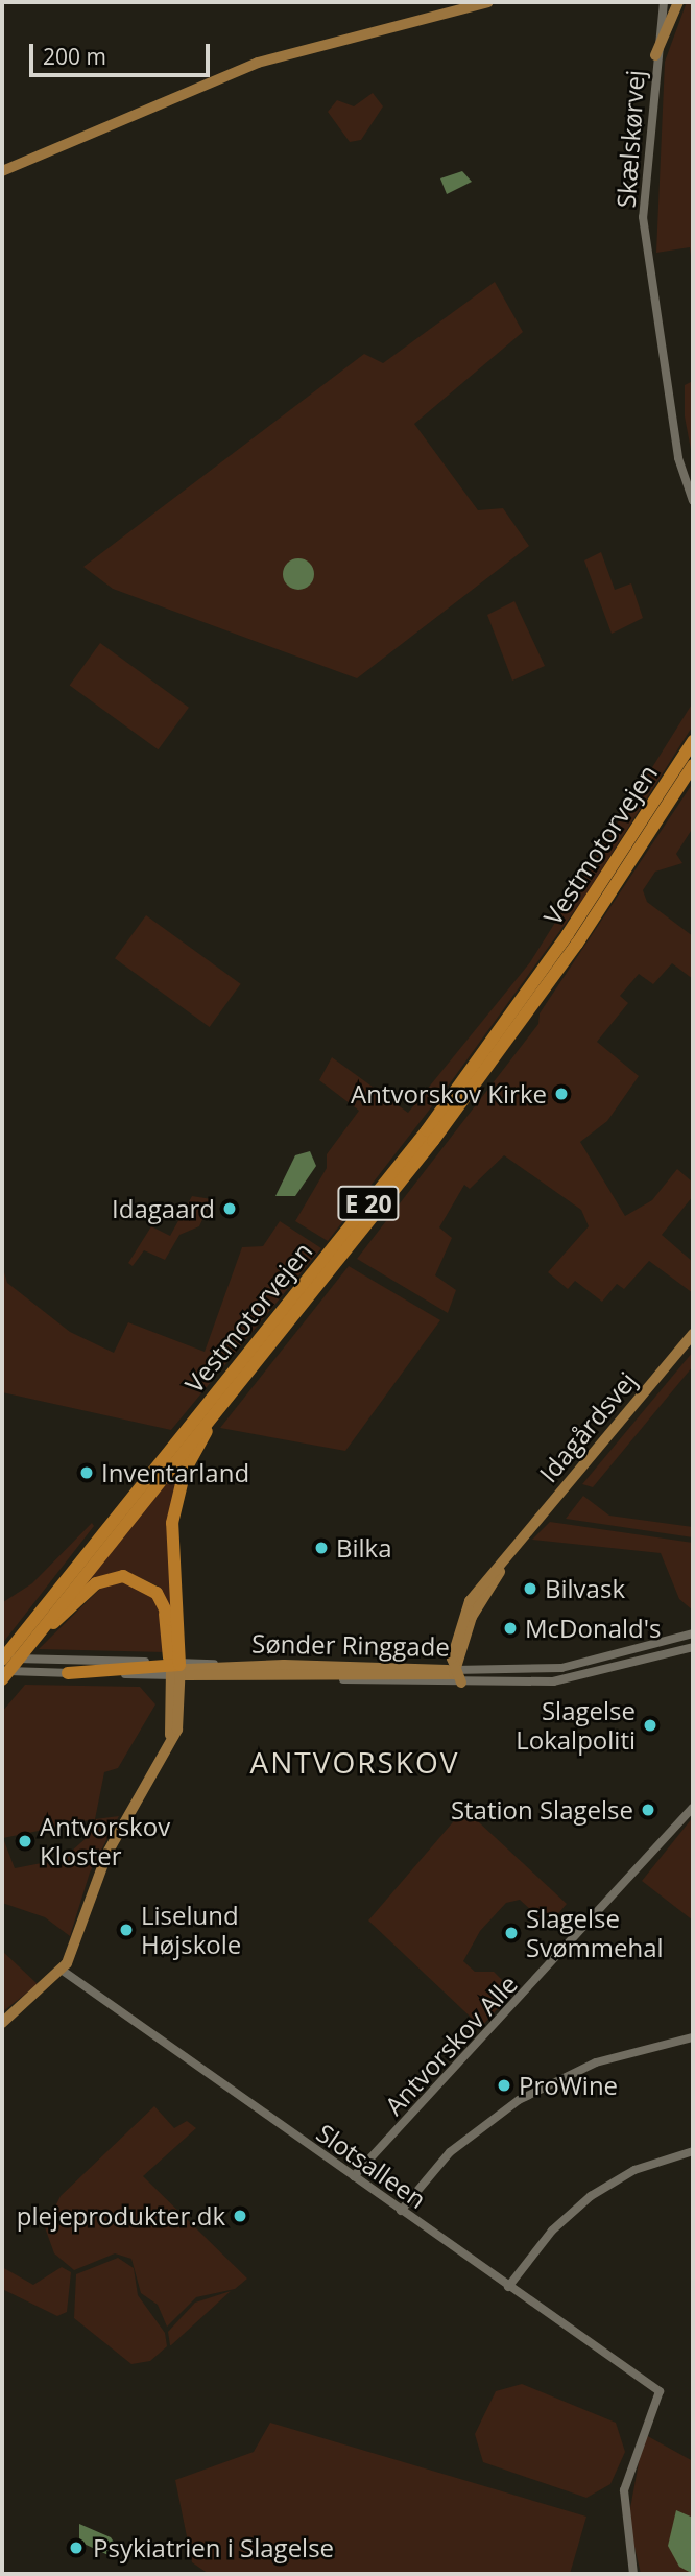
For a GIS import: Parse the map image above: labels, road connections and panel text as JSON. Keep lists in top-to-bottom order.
{
  "streets": {
    "highway": ["Vestmotorvejen", "E 20"],
    "main road": ["Idagårdsvej", "Sønder Ringgade"],
    "street": ["Skælskørvej", "Antvorskov Alle", "Slotsalleen"]
  },
  "crossings": [
    ["Vestmotorvejen", "Sønder Ringgade"],
    ["Idagårdsvej", "Sønder Ringgade"],
    ["Antvorskov Alle", "Slotsalleen"]
  ],
  "districts": ["ANTVORSKOV"],
  "places": [
    "Antvorskov Kirke",
    "Idagaard",
    "Inventarland",
    "Bilka",
    "Bilvask",
    "McDonald's",
    "Slagelse Lokalpoliti",
    "Station Slagelse",
    "Antvorskov Kloster",
    "Liselund Højskole",
    "Slagelse Svømmehal",
    "ProWine",
    "plejeprodukter.dk",
    "Psykiatrien i Slagelse"
  ],
  "scale_bar": "200 m"
}
